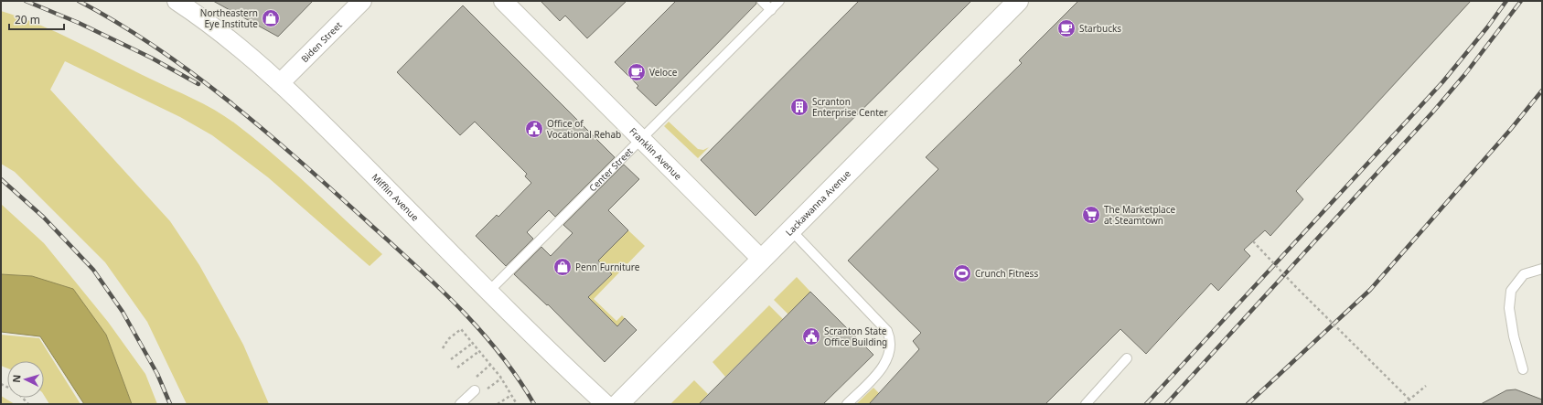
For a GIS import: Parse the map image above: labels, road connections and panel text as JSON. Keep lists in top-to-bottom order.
{
  "streets": {
    "main road": ["Lackawanna Avenue"],
    "street": ["Biden Street", "Franklin Avenue", "Mifflin Avenue"],
    "lane": ["Center Street"]
  },
  "crossings": [
    ["Biden Street", "Mifflin Avenue"],
    ["Franklin Avenue", "Center Street"],
    ["Franklin Avenue", "Lackawanna Avenue"],
    ["Center Street", "Mifflin Avenue"]
  ],
  "places": {
    "shop": ["Northeastern Eye Institute", "Penn Furniture"],
    "cafe": ["Starbucks", "Veloce"],
    "building": ["Scranton Enterprise Center"],
    "public building": ["Office of Vocational Rehab", "Scranton State Office Building"],
    "supermarket": ["The Marketplace at Steamtown"],
    "sports": ["Crunch Fitness"]
  },
  "scale_bar": "20 m",
  "north": "left"
}
